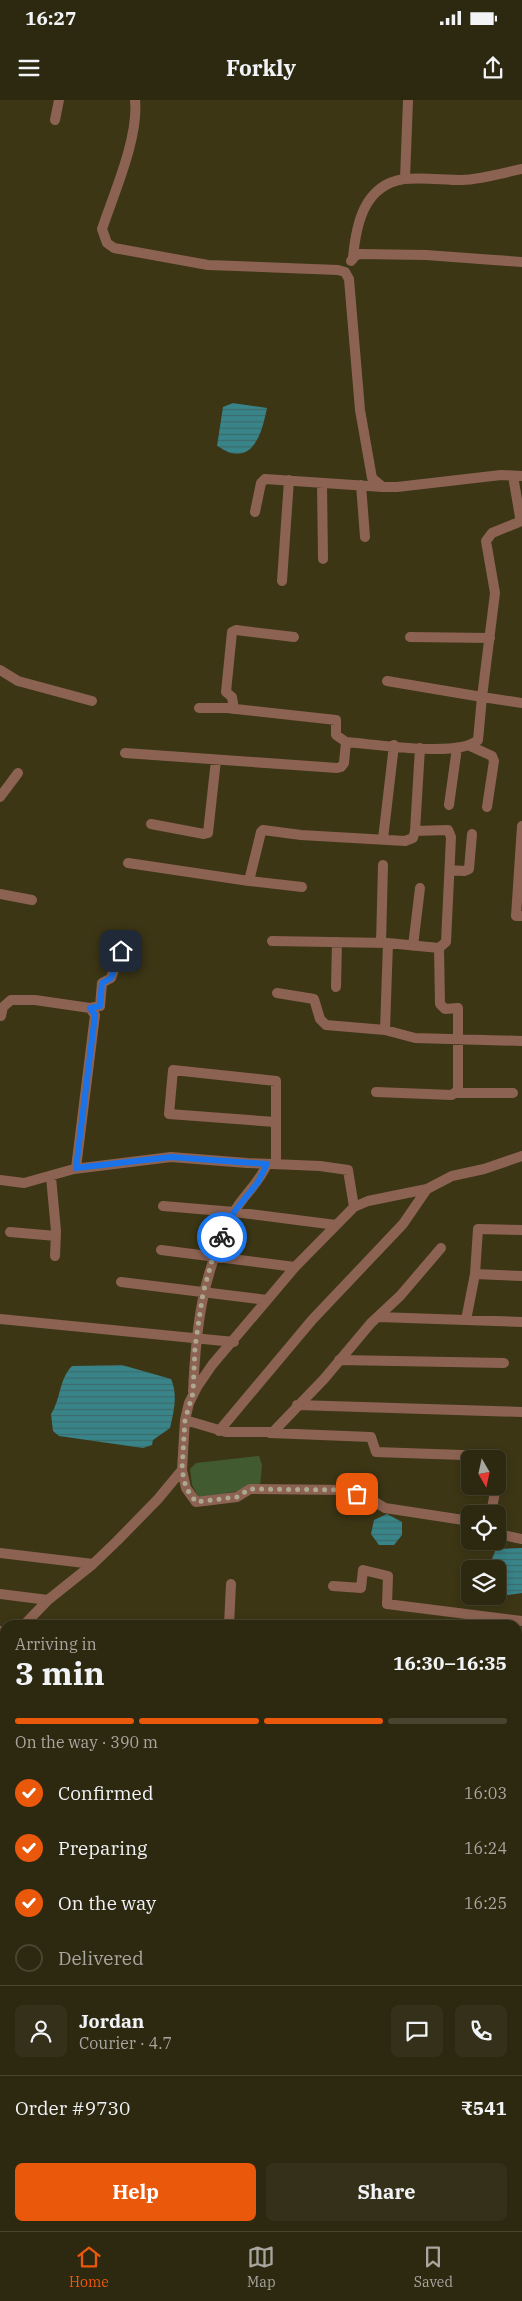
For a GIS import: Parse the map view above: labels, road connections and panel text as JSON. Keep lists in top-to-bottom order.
{
  "north": "bottom",
  "page": {
    "status": "16:27",
    "header": "Forkly",
    "heading": ["3 min", "Arriving in", "16:30–16:35"],
    "panel": [
      "Jordan",
      "Courier · 4.7",
      "Order #9730",
      "₹541"
    ],
    "bar": "On the way · 390 m",
    "list": [
      ["Confirmed", "16:03"],
      ["Preparing", "16:24"],
      ["On the way", "16:25"],
      "Delivered"
    ],
    "buttons": ["Help", "Share"],
    "tabs": ["Home", "Map", "Saved"]
  }
}
